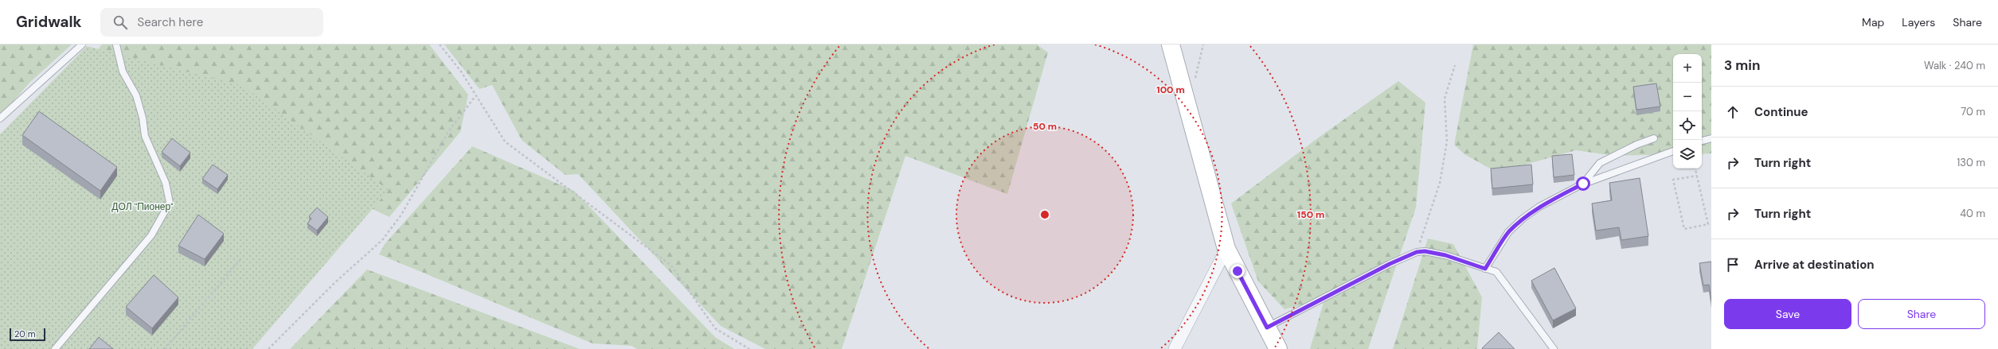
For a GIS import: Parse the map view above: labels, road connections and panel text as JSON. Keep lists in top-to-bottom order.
{
  "parks": ["ДОЛ \"Пионер\""],
  "scale_bar": "20 m",
  "page": {
    "header": "Gridwalk",
    "search": "Search here",
    "nav": ["Map", "Layers", "Share"],
    "heading": ["3 min", "Walk · 240 m"],
    "map_buttons": ["+", "−"],
    "list": [
      ["Continue", "70 m"],
      ["Turn right", "130 m"],
      ["Turn right", "40 m"],
      "Arrive at destination"
    ],
    "buttons": ["Save", "Share"],
    "scale": "20 m"
  },
  "rings": ["100 m", "50 m", "150 m"]
}
